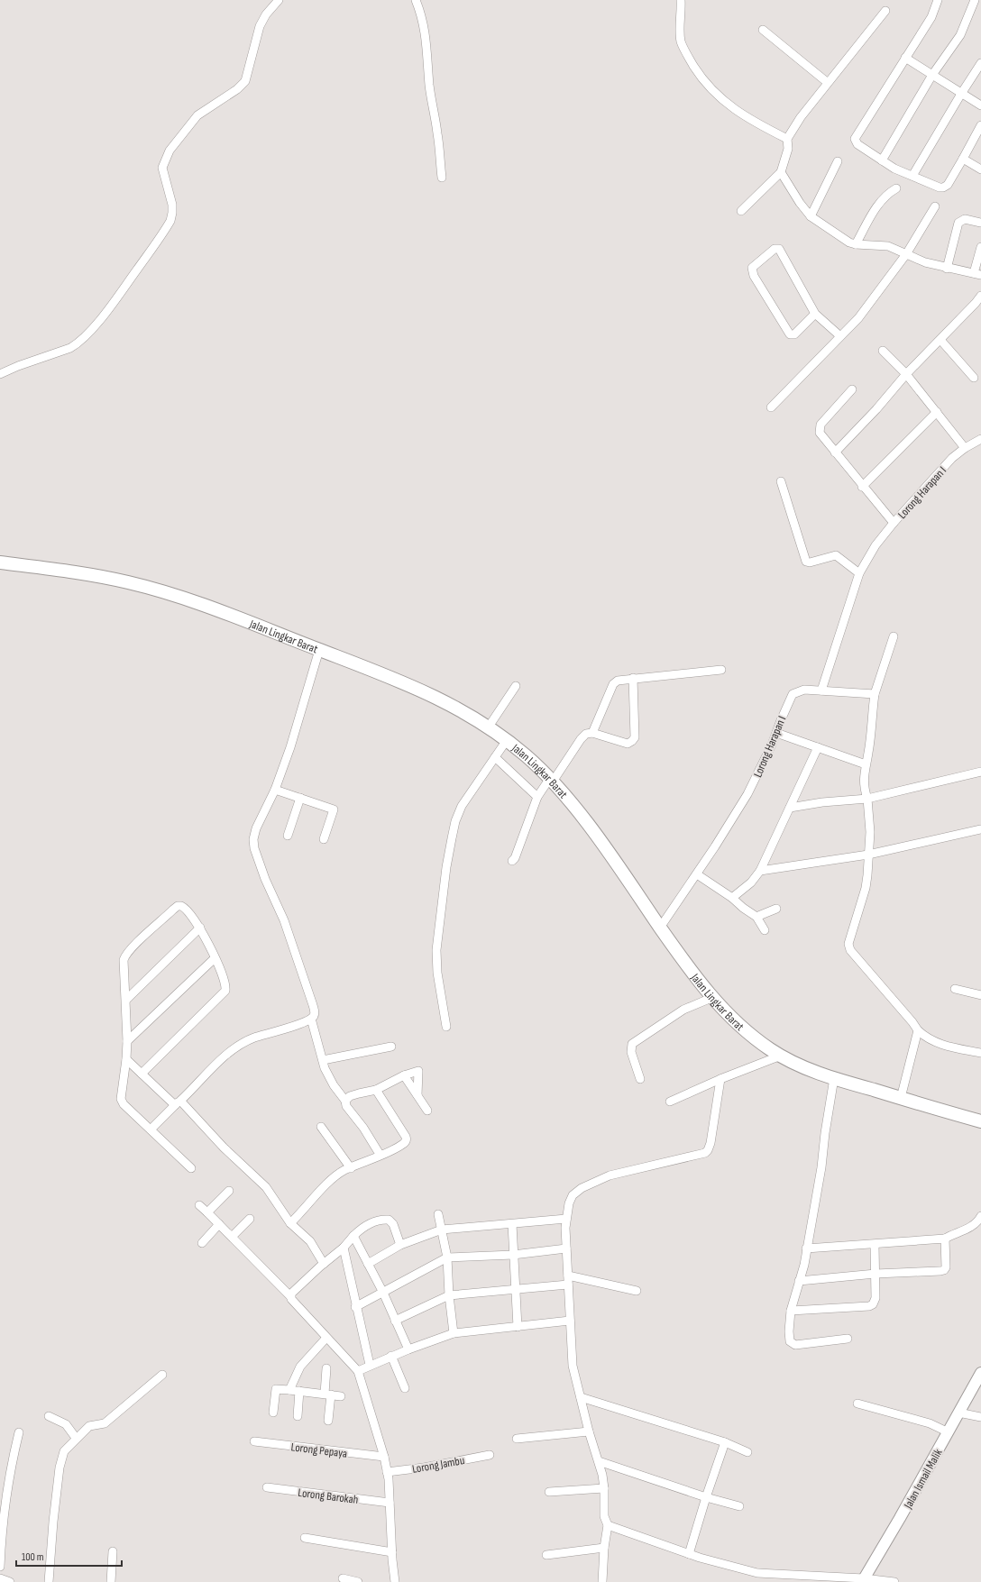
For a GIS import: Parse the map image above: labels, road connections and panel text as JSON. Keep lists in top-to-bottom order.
{
  "streets": {
    "highway": ["Jalan Lingkar Barat"],
    "main road": ["Jalan Ismail Malik"],
    "street": [
      "Lorong Harapan I",
      "Lorong Pepaya",
      "Lorong Jambu",
      "Lorong Barokah"
    ]
  },
  "crossings": [
    ["Lorong Harapan I", "Jalan Lingkar Barat"]
  ],
  "scale_bar": "100 m"
}
